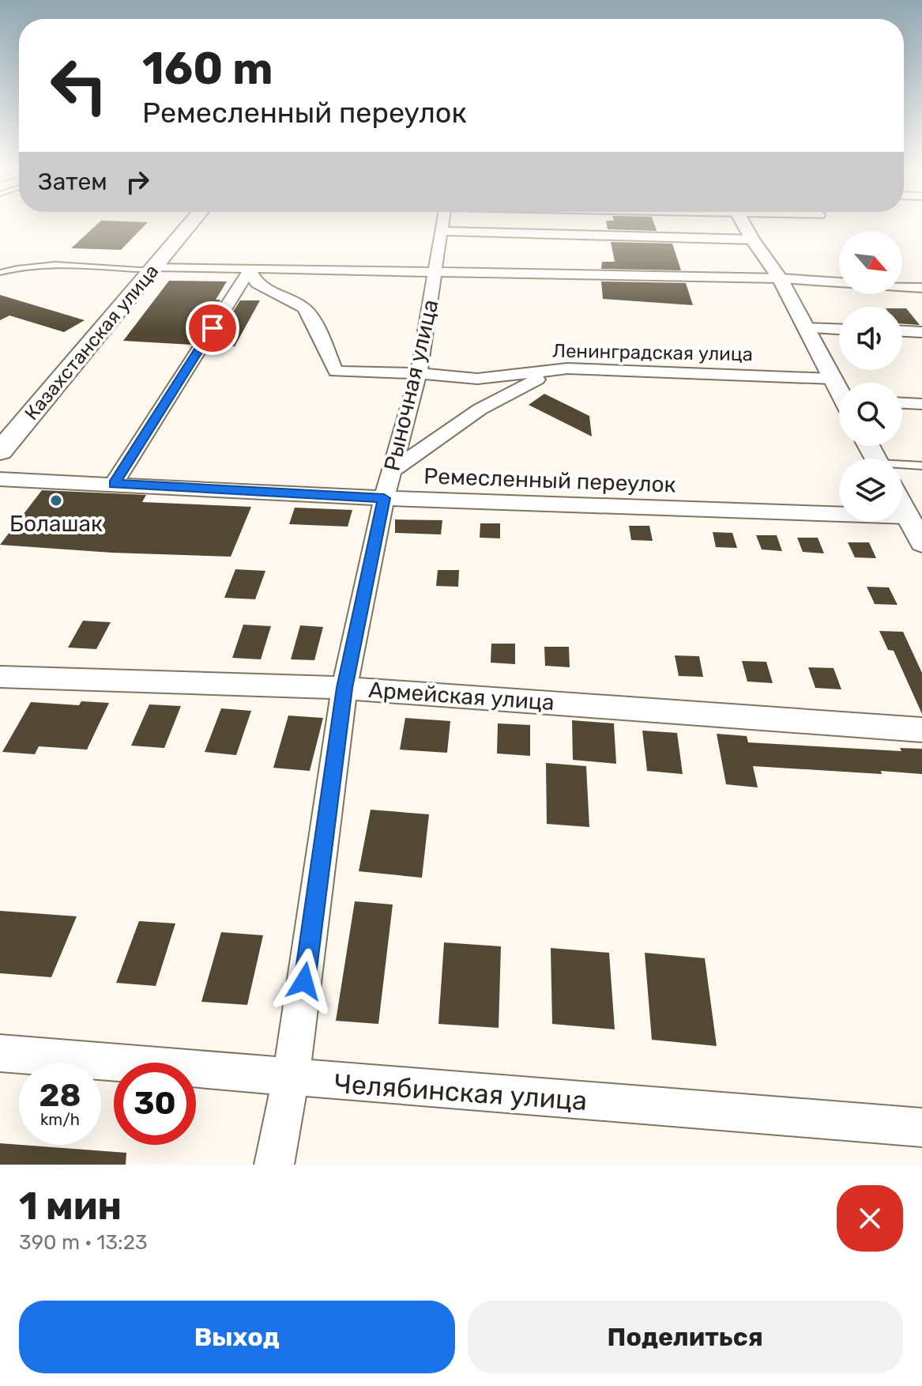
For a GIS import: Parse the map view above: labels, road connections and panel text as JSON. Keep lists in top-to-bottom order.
{
  "streets": {
    "main road": ["Казахстанская улица"],
    "street": [
      "Ленинградская улица",
      "Рыночная улица",
      "Ремесленный переулок",
      "Армейская улица",
      "Челябинская улица"
    ]
  },
  "crossings": [
    ["Ленинградская улица", "Рыночная улица"],
    ["Рыночная улица", "Ремесленный переулок"],
    ["Рыночная улица", "Армейская улица"],
    ["Рыночная улица", "Челябинская улица"]
  ],
  "places": ["Болашак"],
  "north": "bottom right",
  "page": {
    "turn": ["160 m", "Ремесленный переулок"],
    "then": "Затем",
    "speed": "28 km/h",
    "limit": "30",
    "heading": ["1 мин", "390 m · 13:23"],
    "buttons": ["Выход", "Поделиться"]
  }
}
